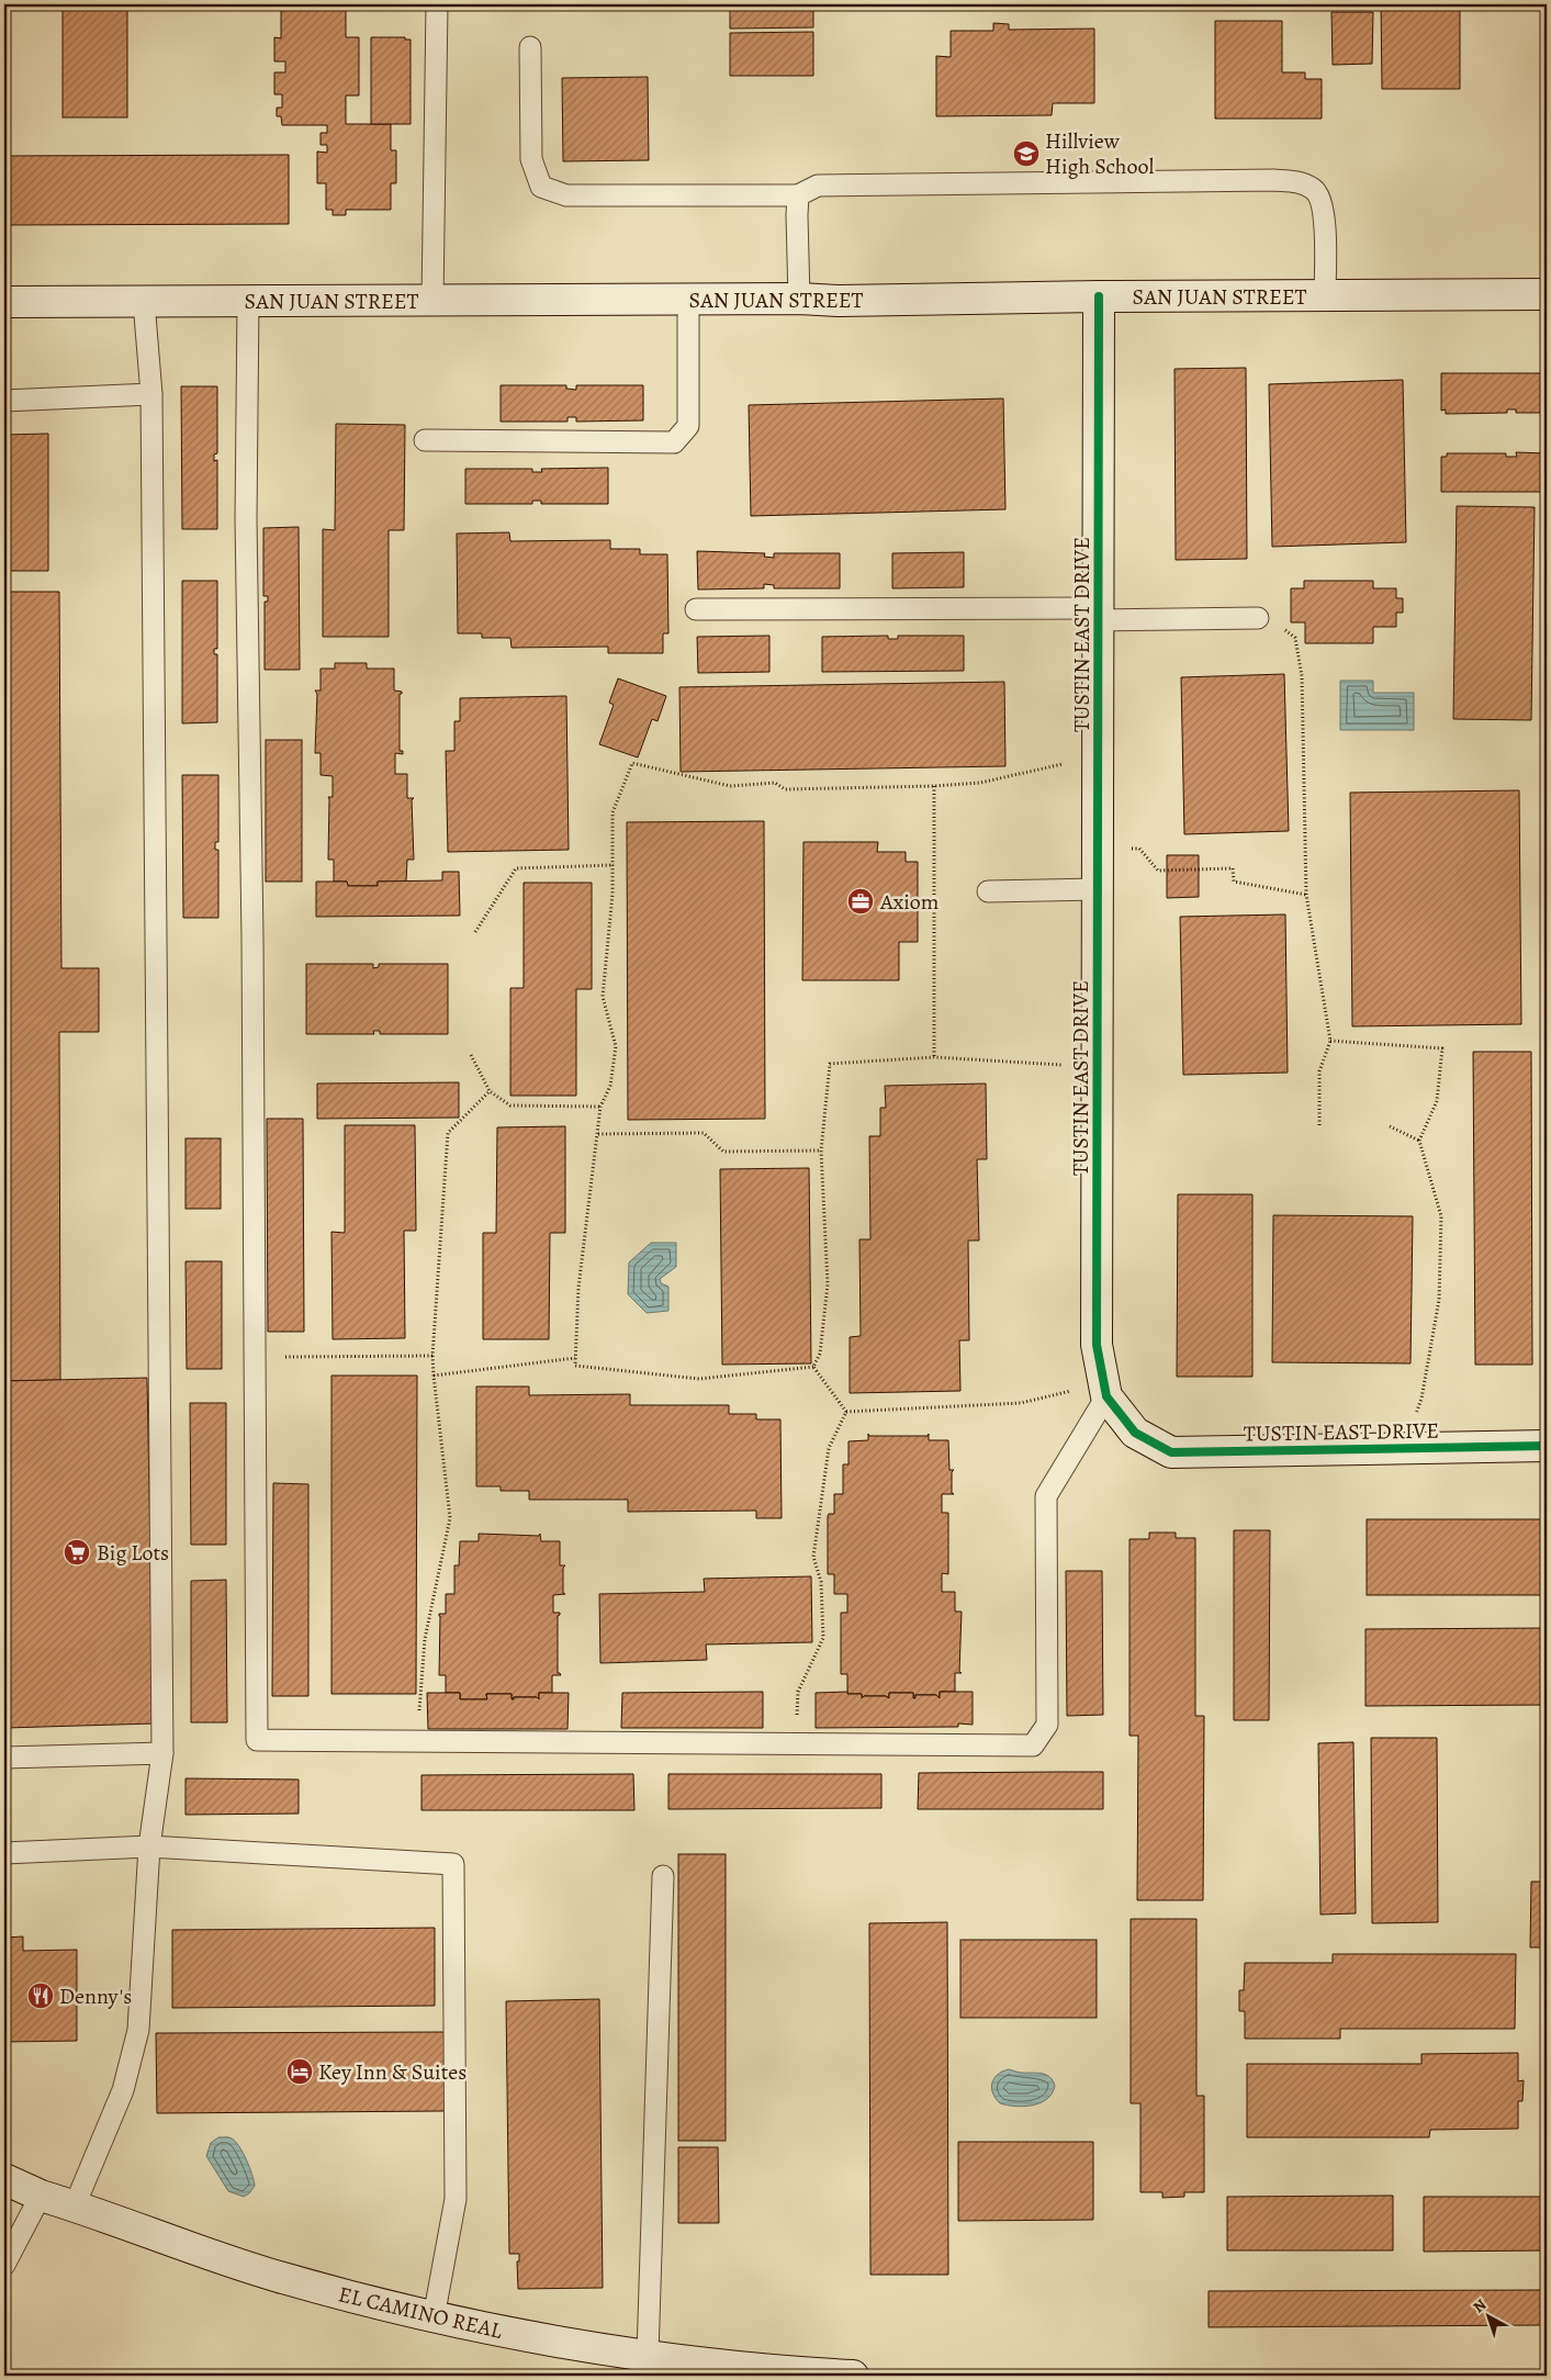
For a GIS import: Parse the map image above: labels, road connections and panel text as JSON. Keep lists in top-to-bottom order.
{
  "streets": {
    "main road": ["SAN JUAN STREET", "TUSTIN EAST DRIVE", "EL CAMINO REAL"]
  },
  "crossings": [
    ["SAN JUAN STREET", "TUSTIN EAST DRIVE"]
  ],
  "places": {
    "school or university": ["Hillview High School"],
    "office": ["Axiom"],
    "supermarket": ["Big Lots"],
    "restaurant": ["Denny's"],
    "hotel": ["Key Inn & Suites"]
  },
  "north": "top left"
}
